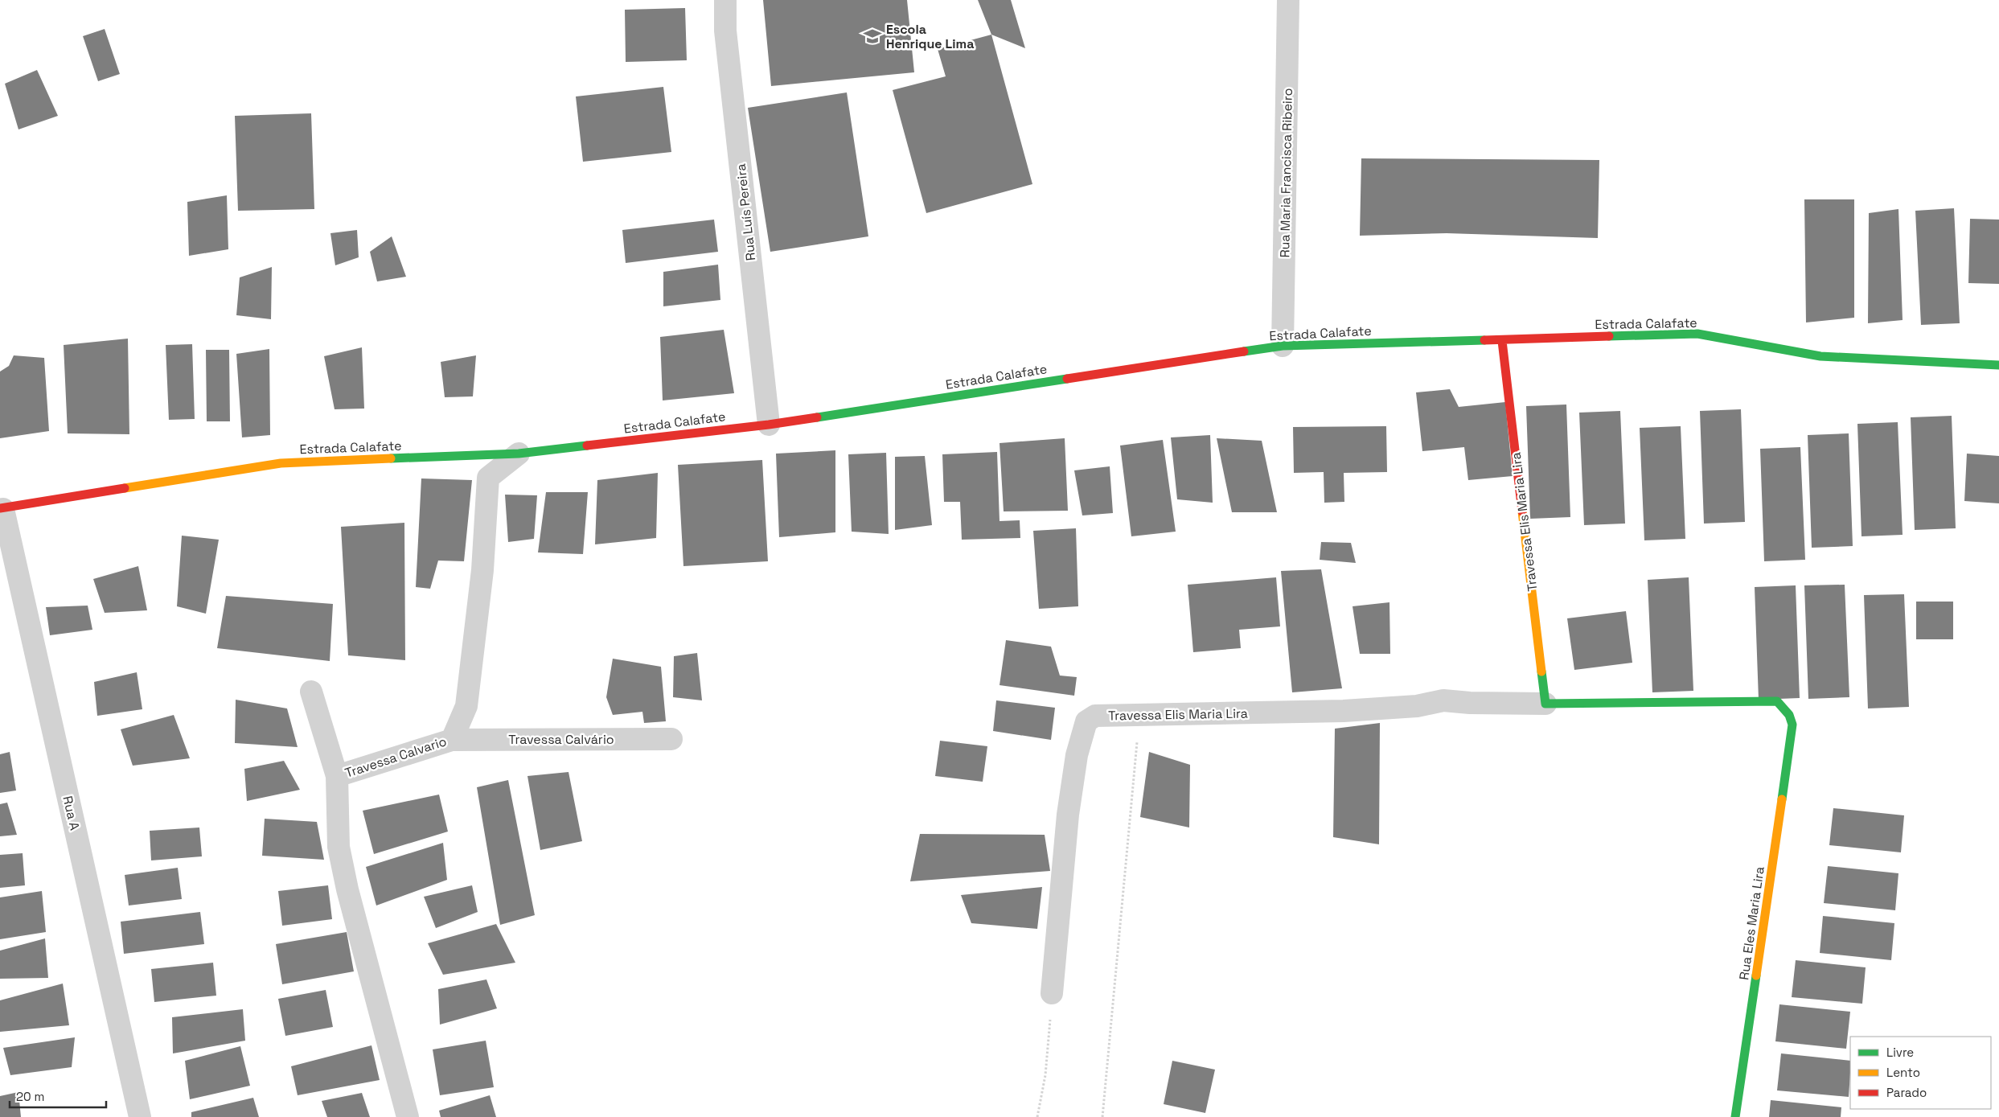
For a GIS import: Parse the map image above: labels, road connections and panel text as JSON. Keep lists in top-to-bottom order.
{
  "streets": {
    "street": [
      "Rua Maria Francisca Ribeiro",
      "Rua Luís Pereira",
      "Estrada Calafate",
      "Travessa Elis Maria Lira",
      "Travessa Calvário",
      "Travessa Calvario",
      "Rua A",
      "Rua Eles Maria Lira"
    ]
  },
  "crossings": [
    ["Rua Maria Francisca Ribeiro", "Estrada Calafate"],
    ["Rua Luís Pereira", "Estrada Calafate"],
    ["Estrada Calafate", "Travessa Elis Maria Lira"],
    ["Estrada Calafate", "Travessa Calvario"],
    ["Estrada Calafate", "Rua A"],
    ["Travessa Elis Maria Lira", "Rua Eles Maria Lira"],
    ["Travessa Calvário", "Travessa Calvario"]
  ],
  "places": {
    "school or university": ["Escola Henrique Lima"]
  },
  "legend": ["Livre", "Lento", "Parado"],
  "scale_bar": "20 m"
}
